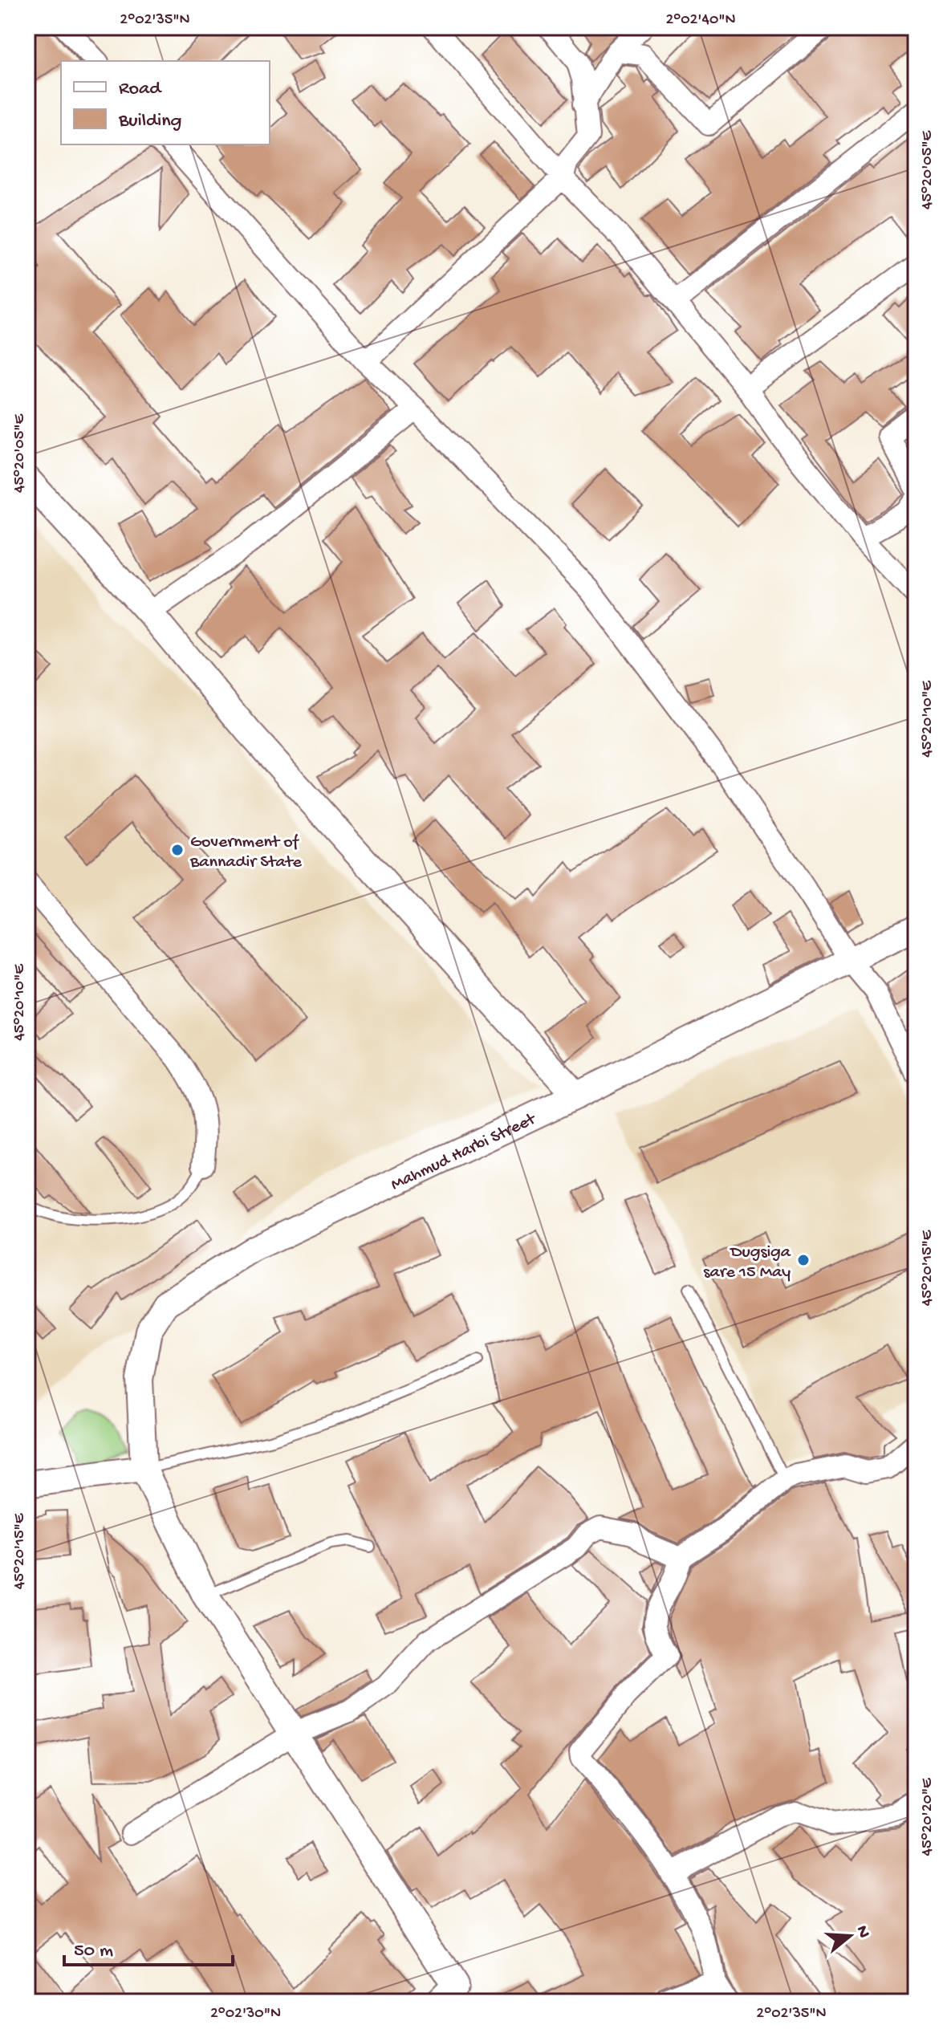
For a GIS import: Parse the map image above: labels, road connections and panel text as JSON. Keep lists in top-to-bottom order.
{
  "streets": {
    "street": ["Mahmud Harbi Street"]
  },
  "places": ["Government of Bannadir State", "Dugsiga sare 15 May"],
  "legend": ["Road", "Building"],
  "scale_bar": "50 m",
  "north": "right",
  "coordinates": [
    "2°02'35\"N",
    "2°02'40\"N",
    "45°20'05\"E",
    "45°20'10\"E",
    "45°20'15\"E",
    "45°20'20\"E",
    "2°02'30\"N"
  ]
}
